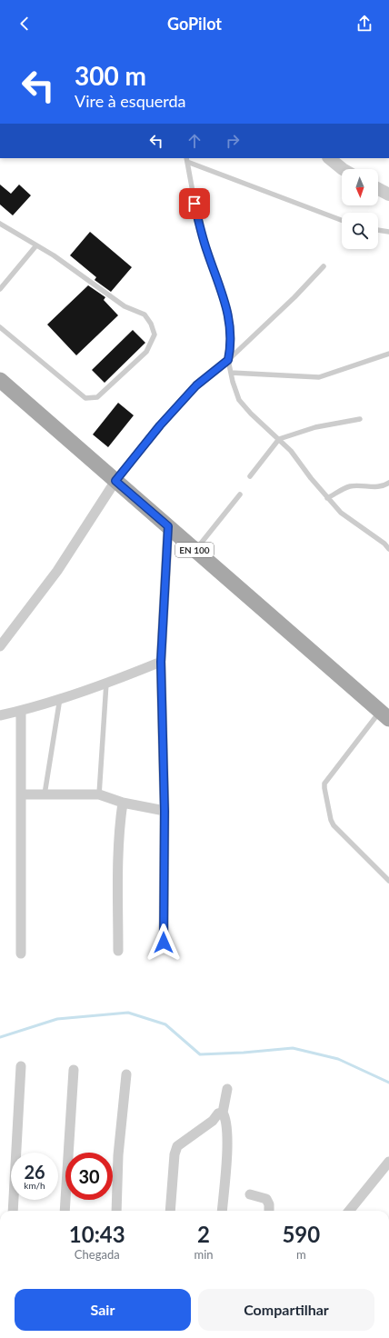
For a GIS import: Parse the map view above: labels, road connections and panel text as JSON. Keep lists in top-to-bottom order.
{
  "streets": {
    "main road": ["EN 100"]
  },
  "north": "bottom",
  "page": {
    "header": "GoPilot",
    "turn": ["300 m", "Vire à esquerda"],
    "speed": "26 km/h",
    "limit": "30",
    "eta": [
      "10:43",
      "Chegada",
      "2",
      "min",
      "590",
      "m"
    ],
    "buttons": ["Sair", "Compartilhar"]
  }
}
